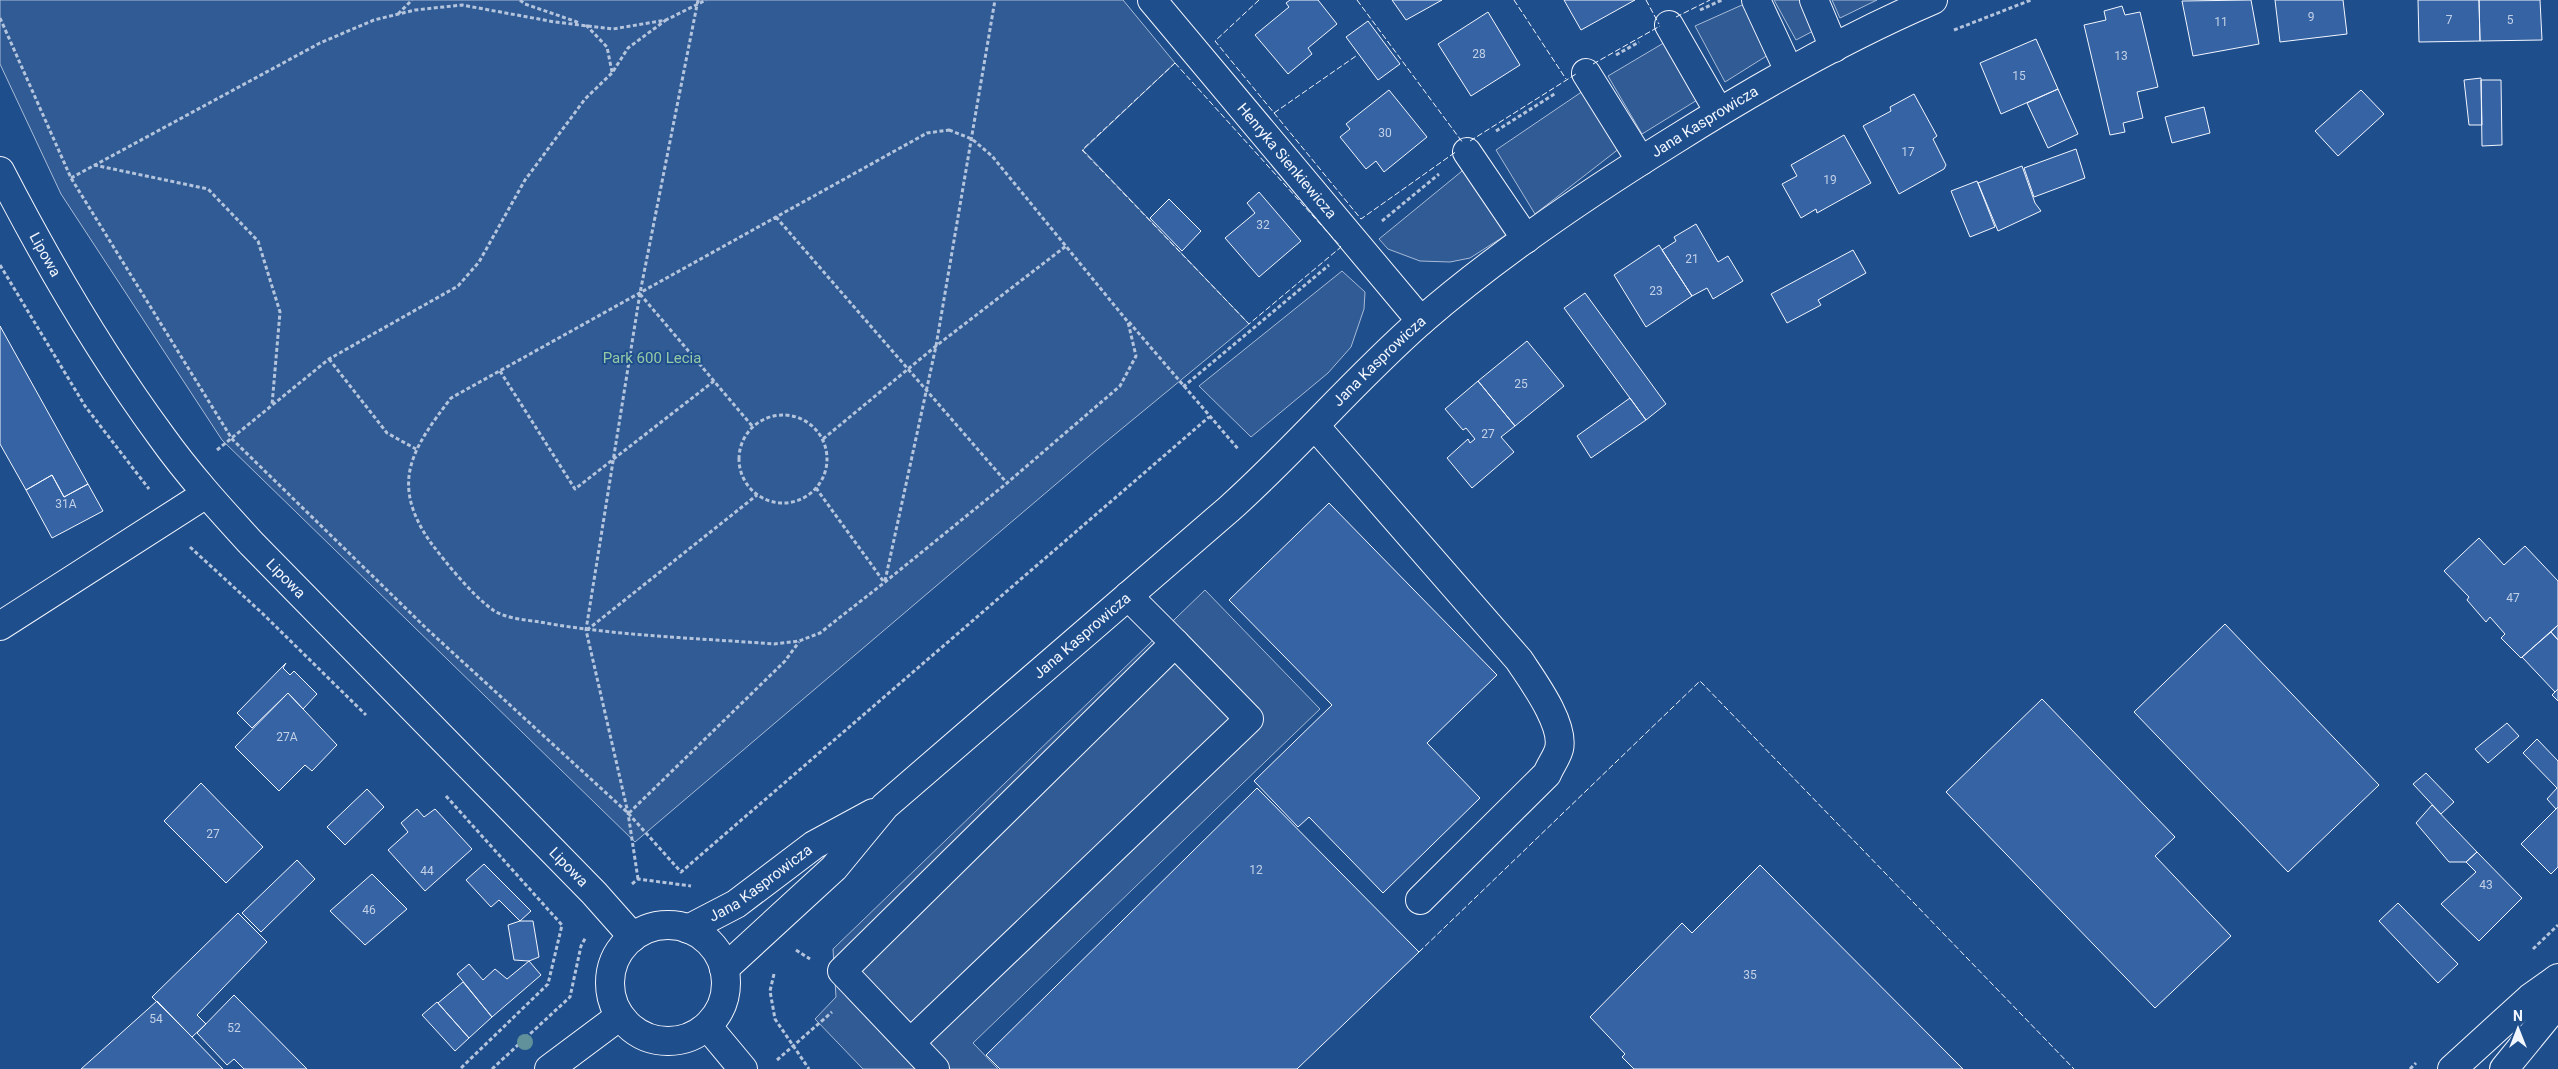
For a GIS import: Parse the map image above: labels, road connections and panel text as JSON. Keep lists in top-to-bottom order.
{
  "streets": {
    "street": ["Jana Kasprowicza", "Henryka Sienkiewicza", "Lipowa"]
  },
  "crossings": [
    ["Jana Kasprowicza", "Henryka Sienkiewicza"],
    ["Jana Kasprowicza", "Lipowa"]
  ],
  "parks": ["Park 600 Lecia"],
  "house_numbers": [
    "9",
    "7",
    "5",
    "11",
    "28",
    "13",
    "15",
    "30",
    "17",
    "19",
    "32",
    "21",
    "23",
    "25",
    "27",
    "31A",
    "47",
    "27A",
    "27",
    "12",
    "44",
    "43",
    "46",
    "35",
    "54",
    "52"
  ],
  "north": "top"
}
